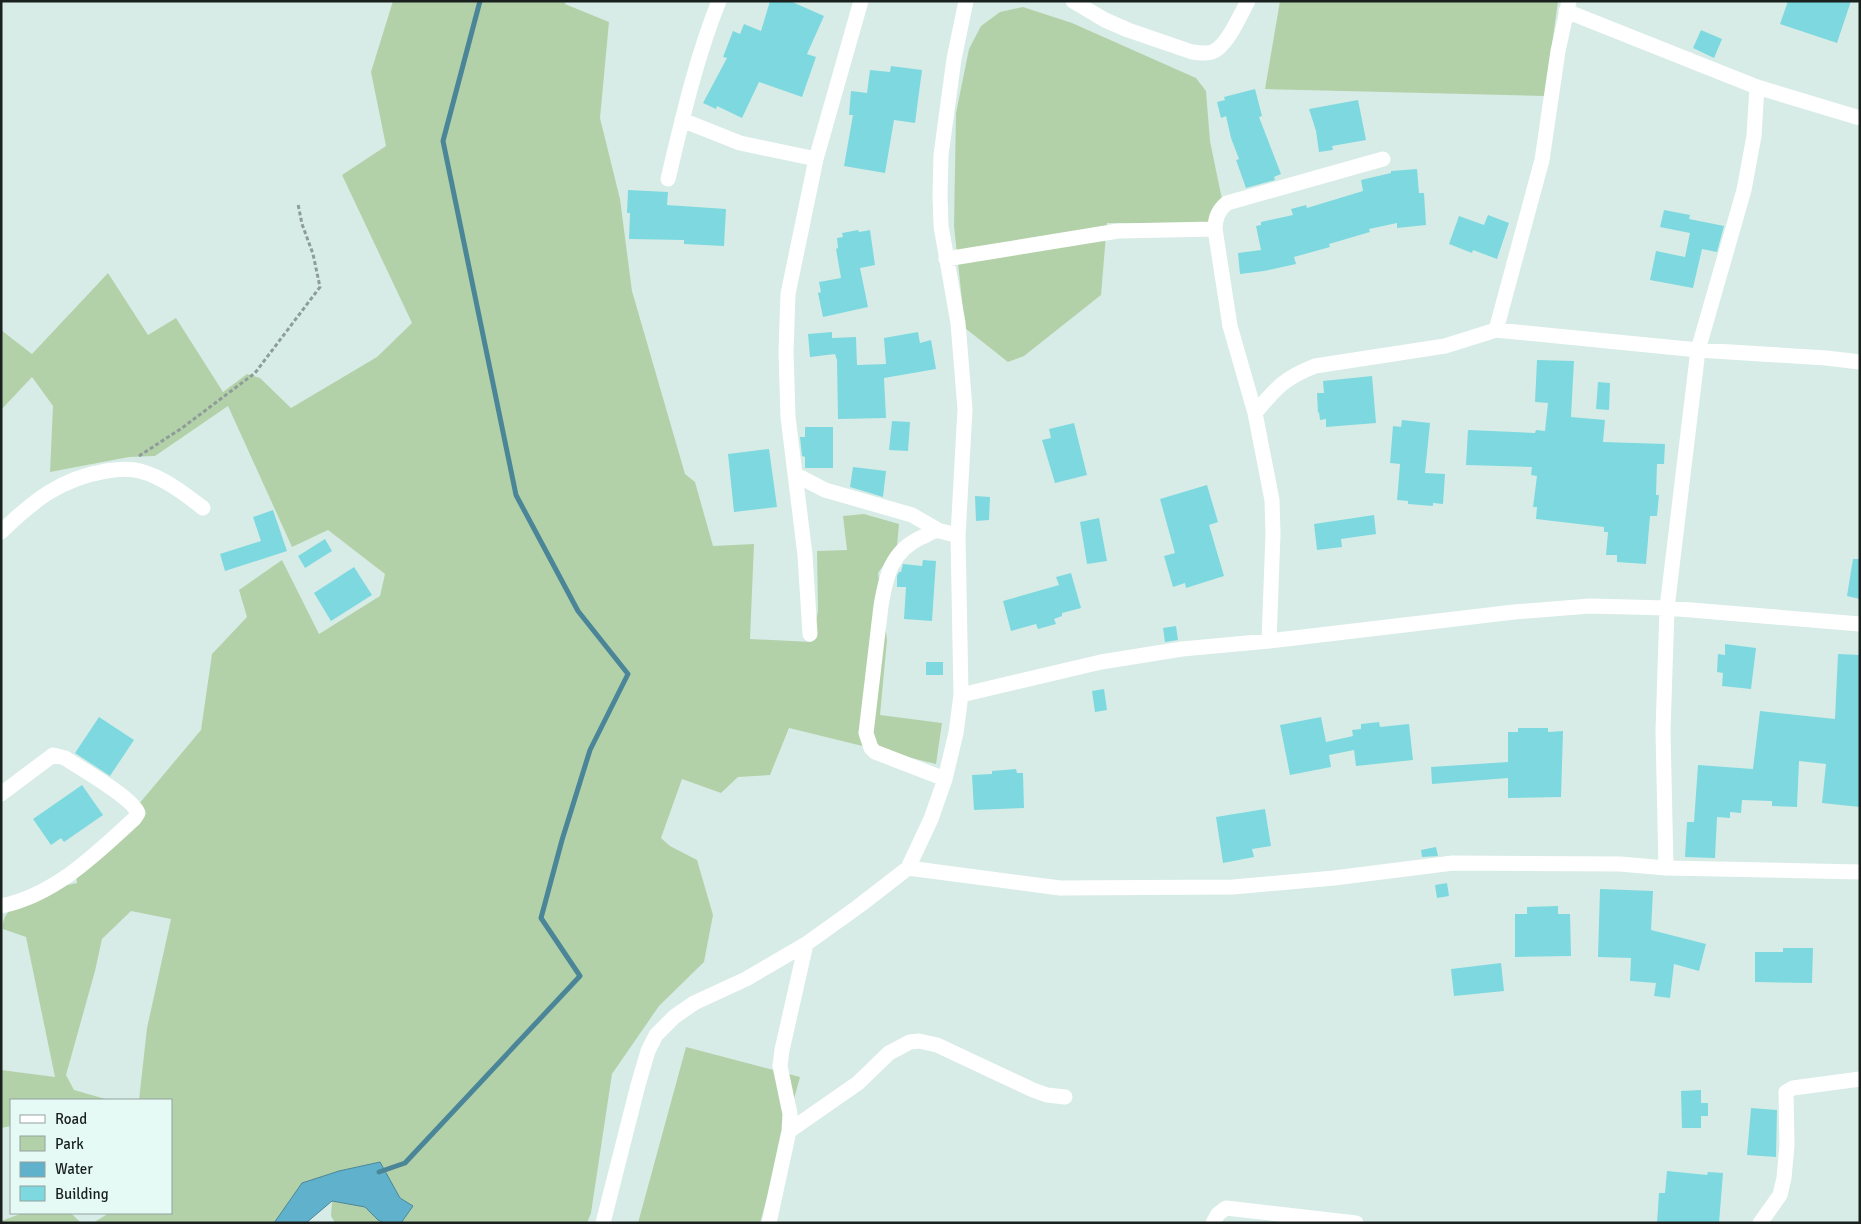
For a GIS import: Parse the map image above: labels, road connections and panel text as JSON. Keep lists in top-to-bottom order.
{
  "legend": [
    "Road",
    "Park",
    "Water",
    "Building"
  ]
}
